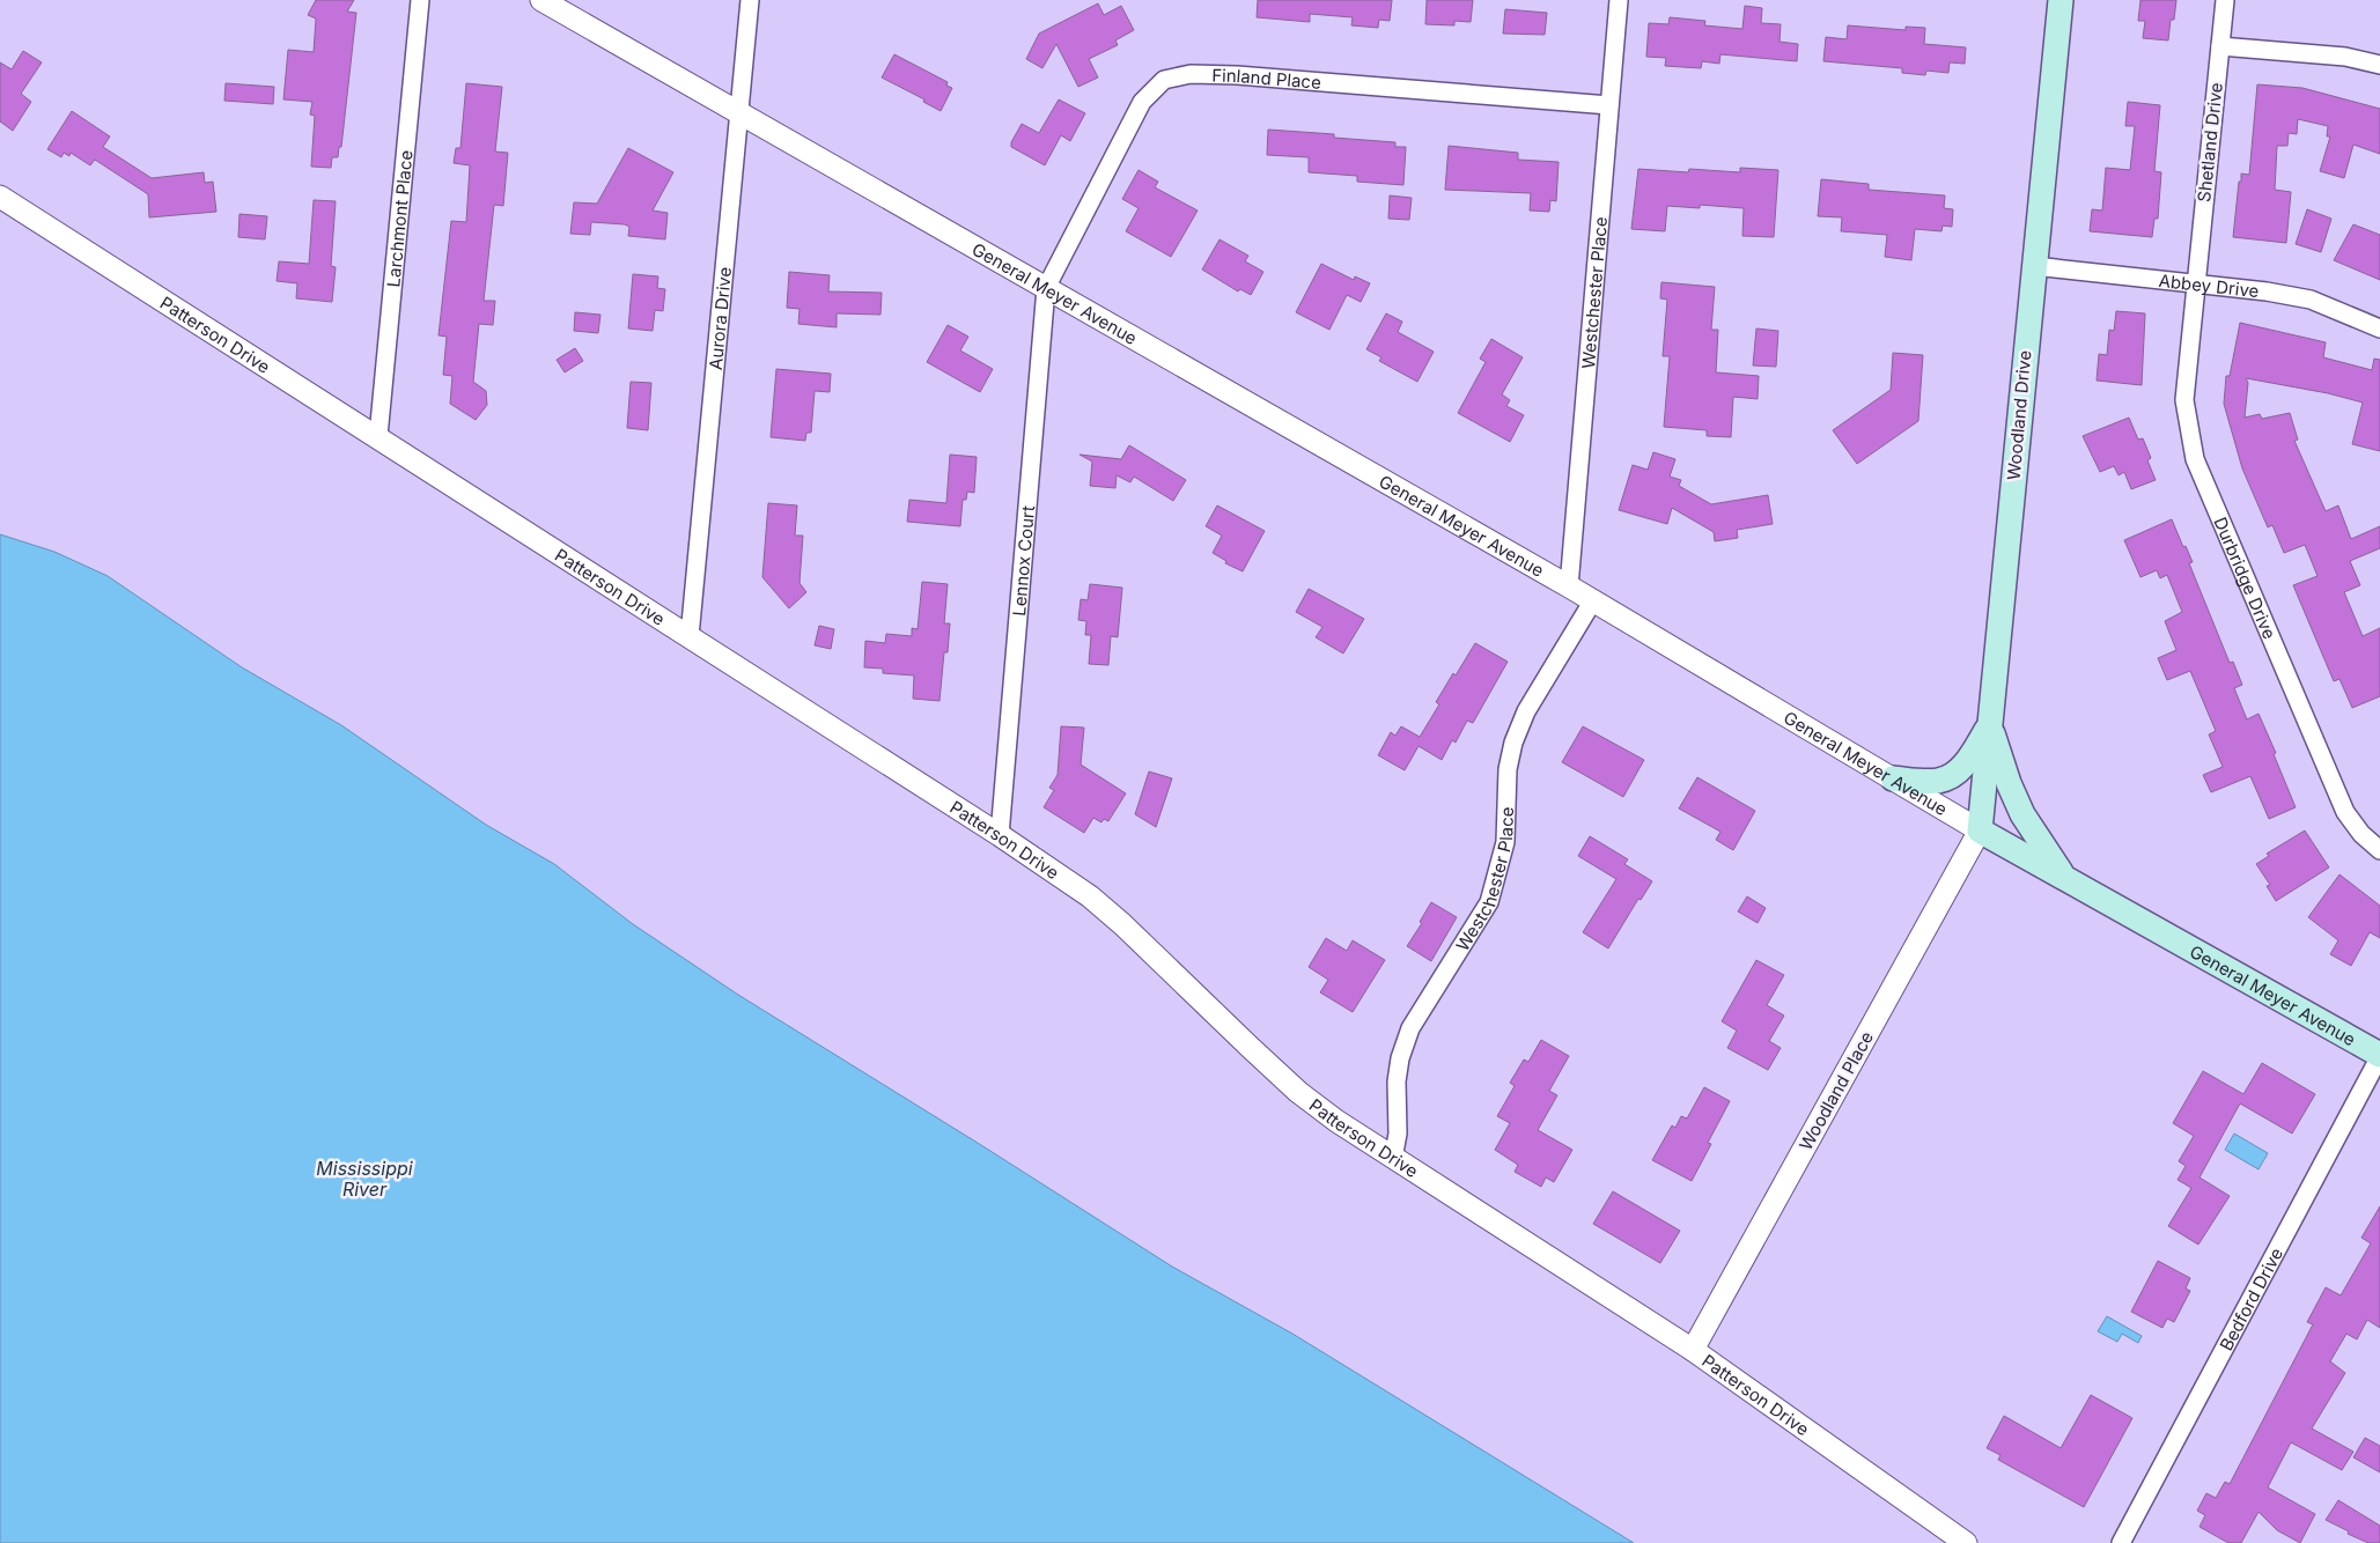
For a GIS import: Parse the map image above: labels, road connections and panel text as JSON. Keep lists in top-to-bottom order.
{
  "streets": {
    "main road": ["General Meyer Avenue", "Woodland Drive"],
    "street": [
      "Finland Place",
      "Shetland Drive",
      "Larchmont Place",
      "Abbey Drive",
      "Westchester Place",
      "Aurora Drive",
      "Patterson Drive",
      "Lennox Court",
      "Durbridge Drive",
      "Woodland Place",
      "Bedford Drive"
    ]
  },
  "crossings": [
    ["Finland Place", "Westchester Place"],
    ["Finland Place", "General Meyer Avenue"],
    ["Finland Place", "Lennox Court"],
    ["Shetland Drive", "Abbey Drive"],
    ["Shetland Drive", "Durbridge Drive"],
    ["Larchmont Place", "Patterson Drive"],
    ["Abbey Drive", "Woodland Drive"],
    ["Abbey Drive", "Durbridge Drive"],
    ["Westchester Place", "General Meyer Avenue"],
    ["Westchester Place", "Patterson Drive"],
    ["General Meyer Avenue", "Aurora Drive"],
    ["General Meyer Avenue", "Woodland Drive"],
    ["General Meyer Avenue", "Lennox Court"],
    ["General Meyer Avenue", "Woodland Place"],
    ["General Meyer Avenue", "Bedford Drive"],
    ["Aurora Drive", "Patterson Drive"],
    ["Patterson Drive", "Lennox Court"],
    ["Patterson Drive", "Woodland Place"],
    ["Woodland Drive", "Woodland Place"]
  ],
  "water": ["Mississippi River"]
}
